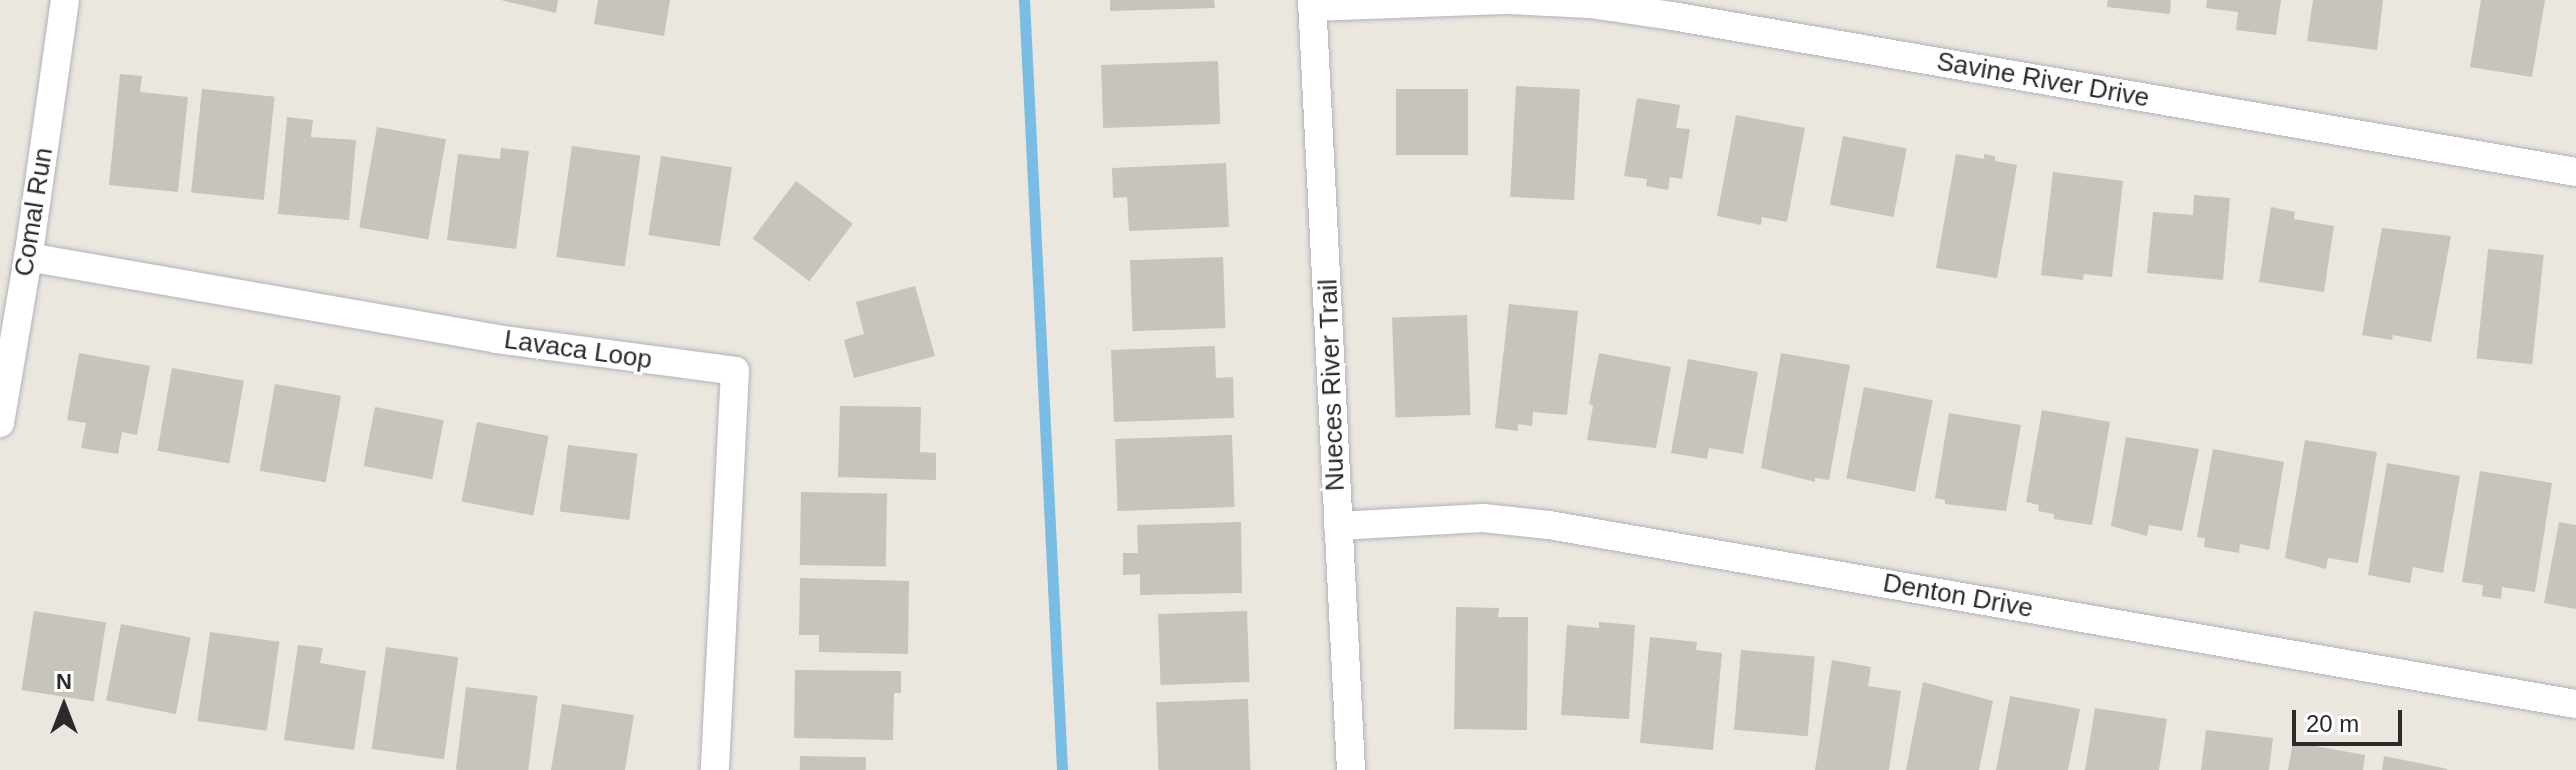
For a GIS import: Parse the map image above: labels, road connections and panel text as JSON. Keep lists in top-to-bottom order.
{
  "streets": {
    "street": [
      "Savine River Drive",
      "Comal Run",
      "Lavaca Loop",
      "Nueces River Trail",
      "Denton Drive"
    ]
  },
  "crossings": [
    ["Comal Run", "Lavaca Loop"],
    ["Nueces River Trail", "Denton Drive"]
  ],
  "scale_bar": "20 m",
  "north": "top"
}
